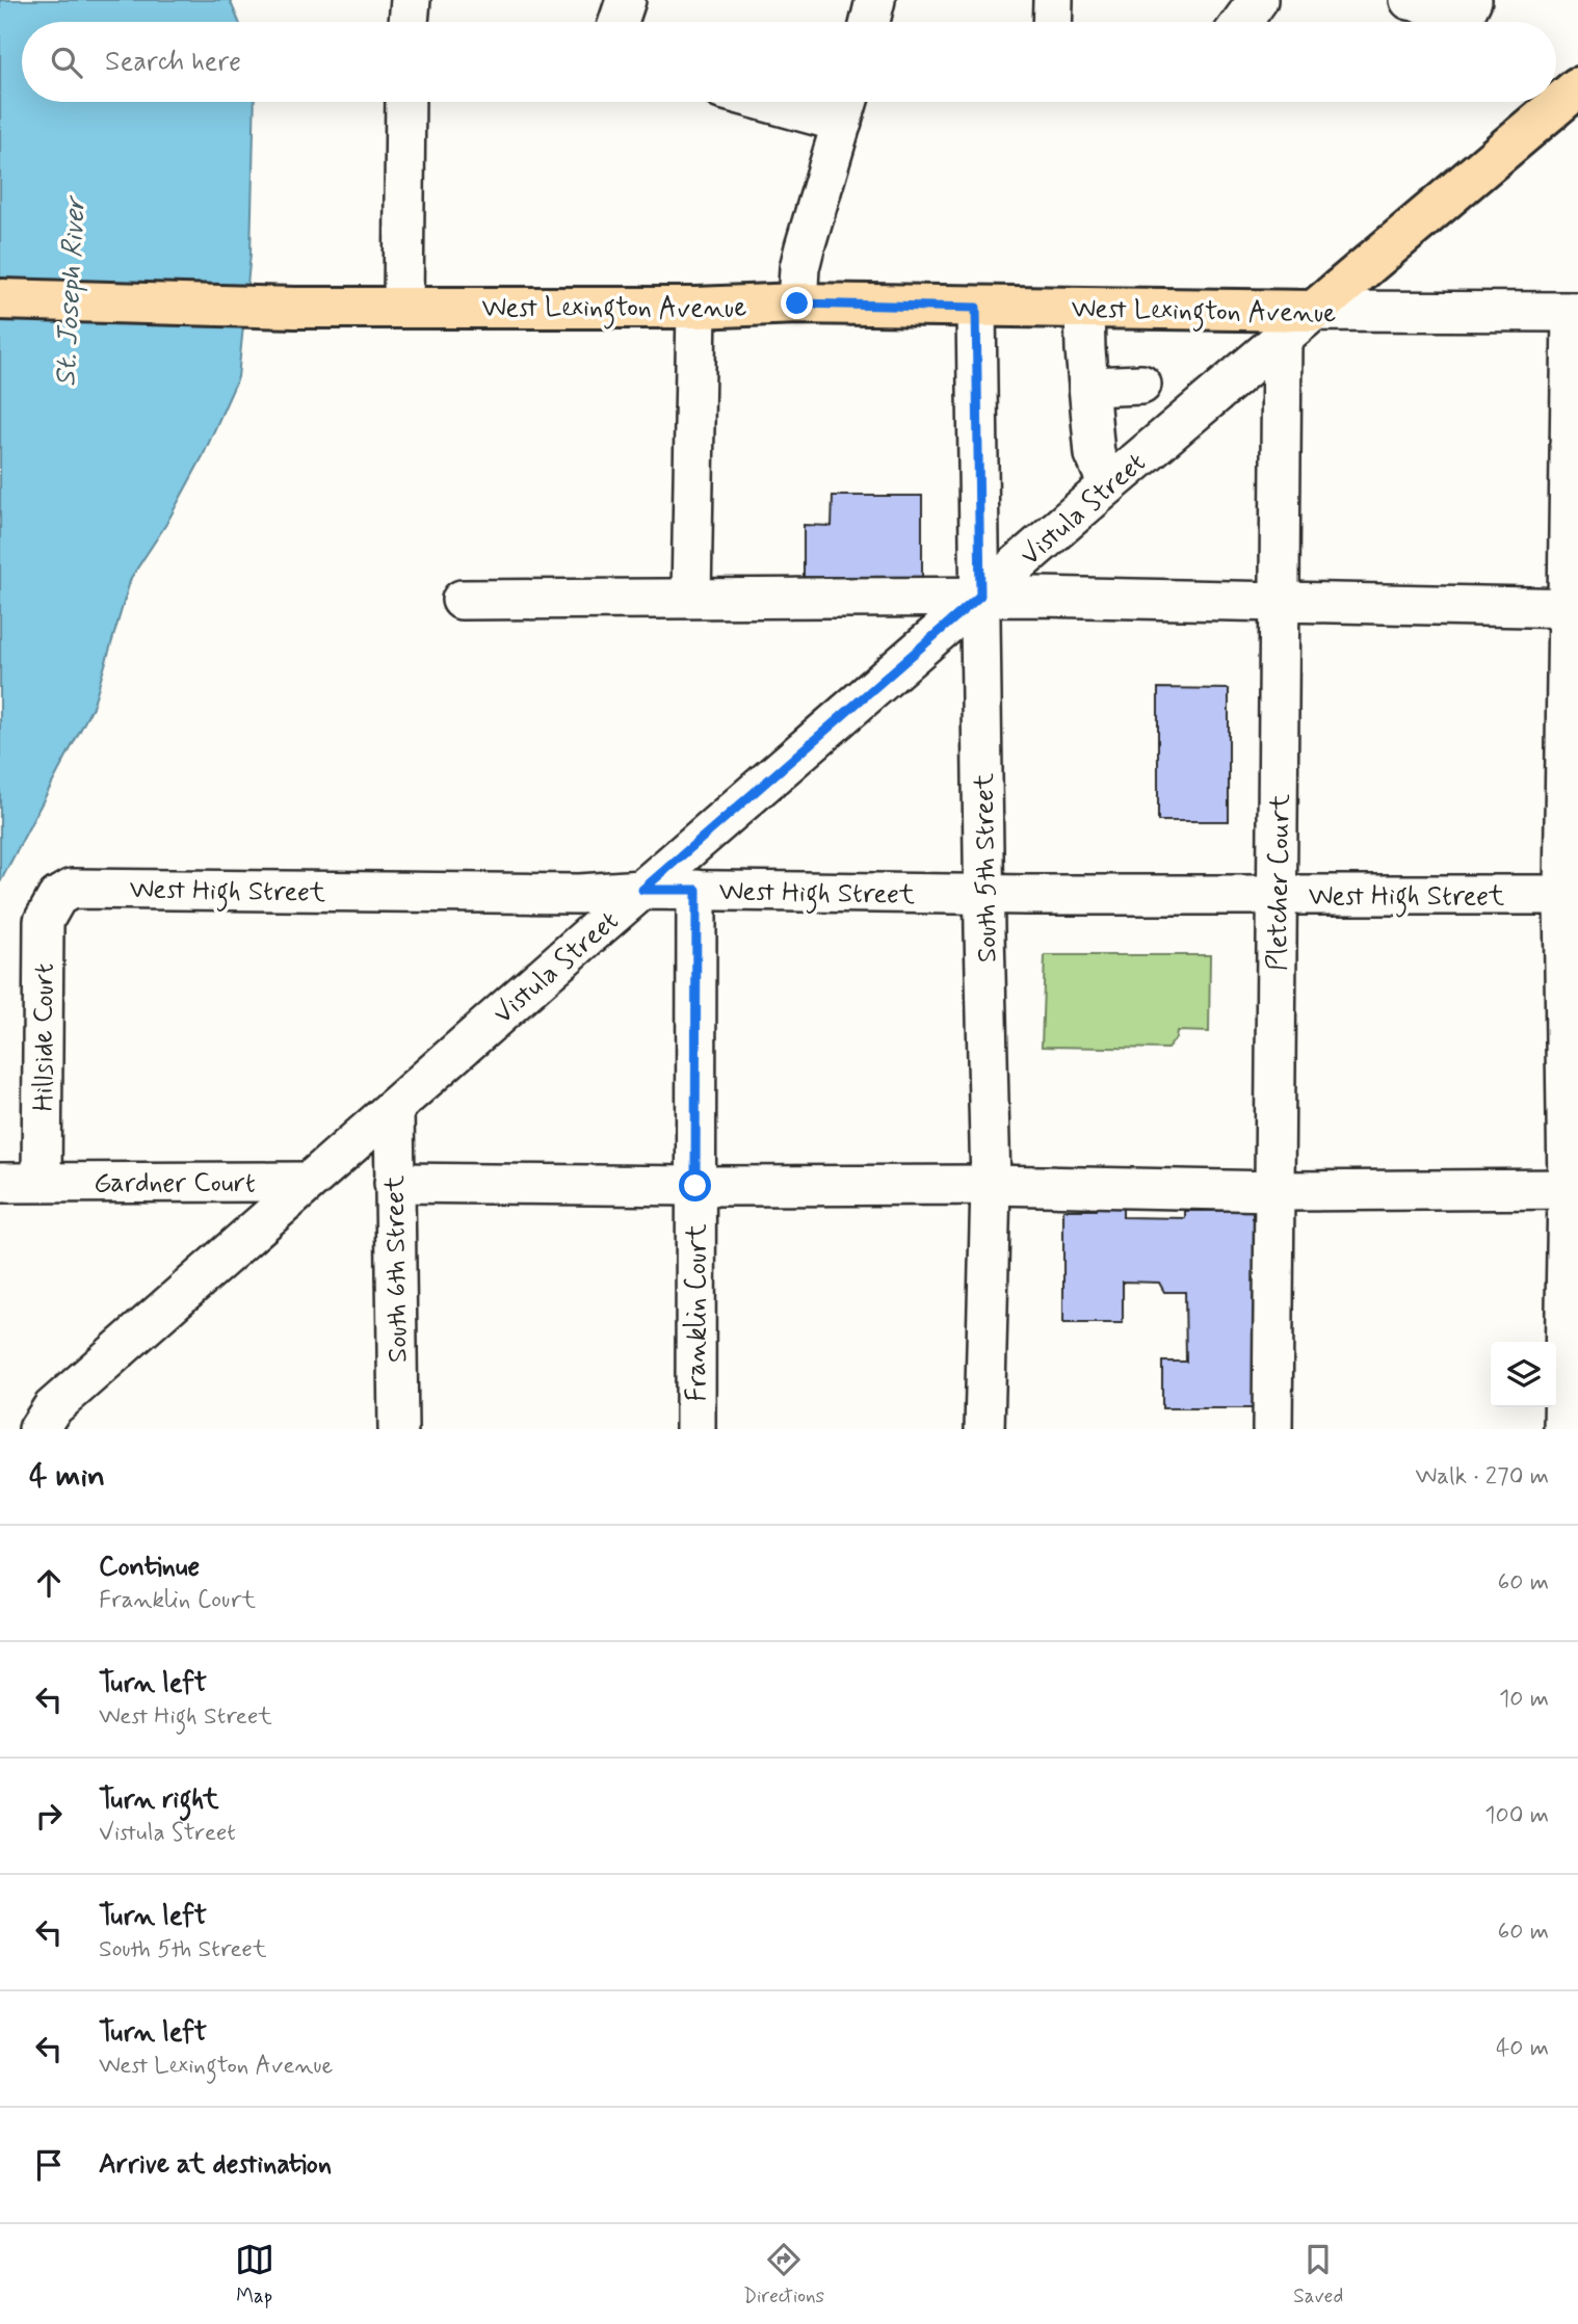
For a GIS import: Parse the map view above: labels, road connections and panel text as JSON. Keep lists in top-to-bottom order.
{
  "streets": {
    "main road": ["West Lexington Avenue", "Vistula Street"],
    "street": [
      "South 5th Street",
      "Pletcher Court",
      "West High Street",
      "Hillside Court",
      "Gardner Court",
      "South 6th Street",
      "Franklin Court"
    ]
  },
  "crossings": [
    ["West Lexington Avenue", "Vistula Street"],
    ["West Lexington Avenue", "South 5th Street"],
    ["Vistula Street", "South 5th Street"],
    ["Vistula Street", "Pletcher Court"],
    ["Vistula Street", "West High Street"],
    ["Vistula Street", "Gardner Court"],
    ["Vistula Street", "South 6th Street"],
    ["South 5th Street", "West High Street"],
    ["Pletcher Court", "West High Street"],
    ["West High Street", "Hillside Court"],
    ["West High Street", "Franklin Court"],
    ["Hillside Court", "Gardner Court"]
  ],
  "water": ["St. Joseph River"],
  "page": {
    "search": "Search here",
    "heading": ["4 min", "Walk · 270 m"],
    "list": [
      ["Continue", "Franklin Court", "60 m"],
      ["Turn left", "West High Street", "10 m"],
      ["Turn right", "Vistula Street", "100 m"],
      ["Turn left", "South 5th Street", "60 m"],
      ["Turn left", "West Lexington Avenue", "40 m"],
      "Arrive at destination"
    ],
    "nav": ["Map", "Directions", "Saved"]
  }
}
